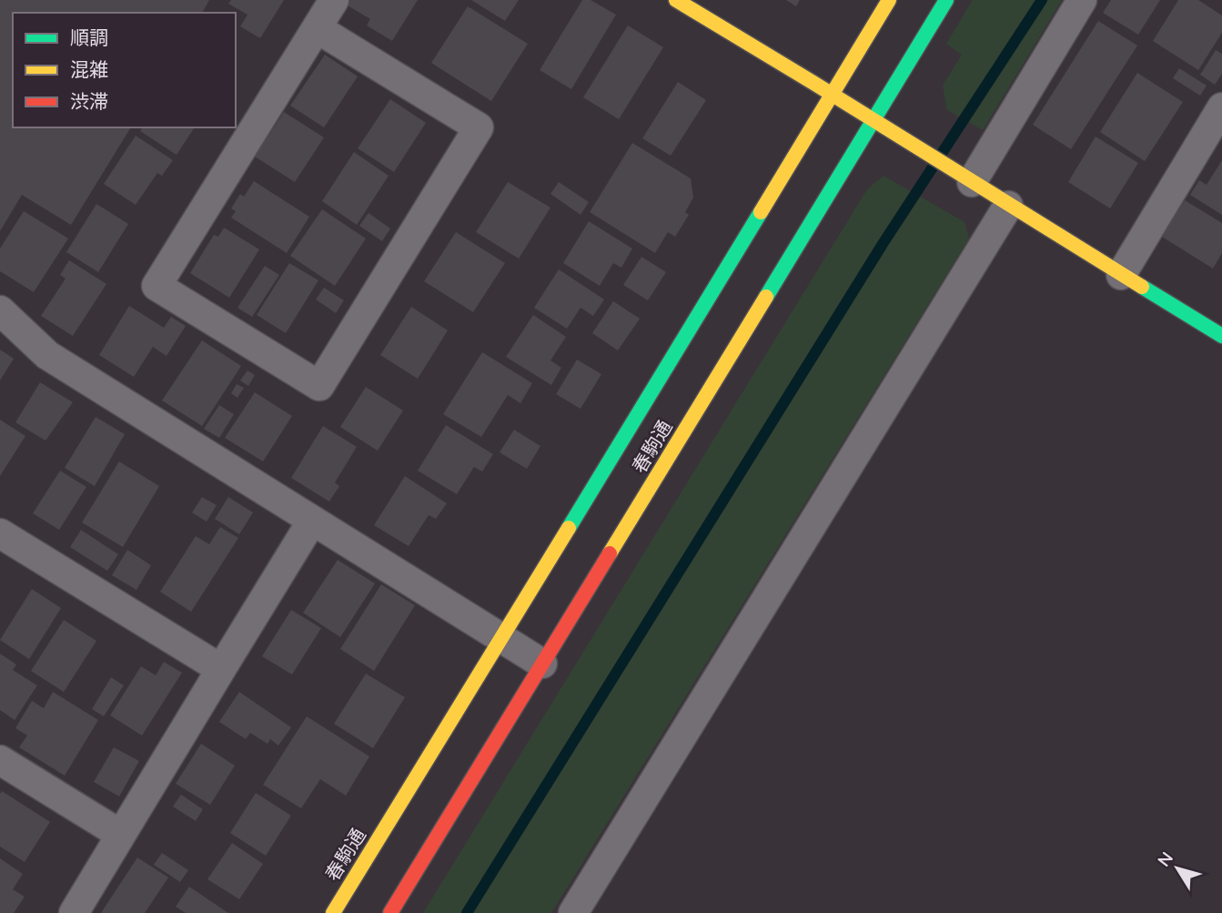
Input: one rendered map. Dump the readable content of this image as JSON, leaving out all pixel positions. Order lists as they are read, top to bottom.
{
  "streets": {
    "street": ["春駒通"]
  },
  "legend": ["順調", "混雑", "渋滞"],
  "north": "top left"
}
